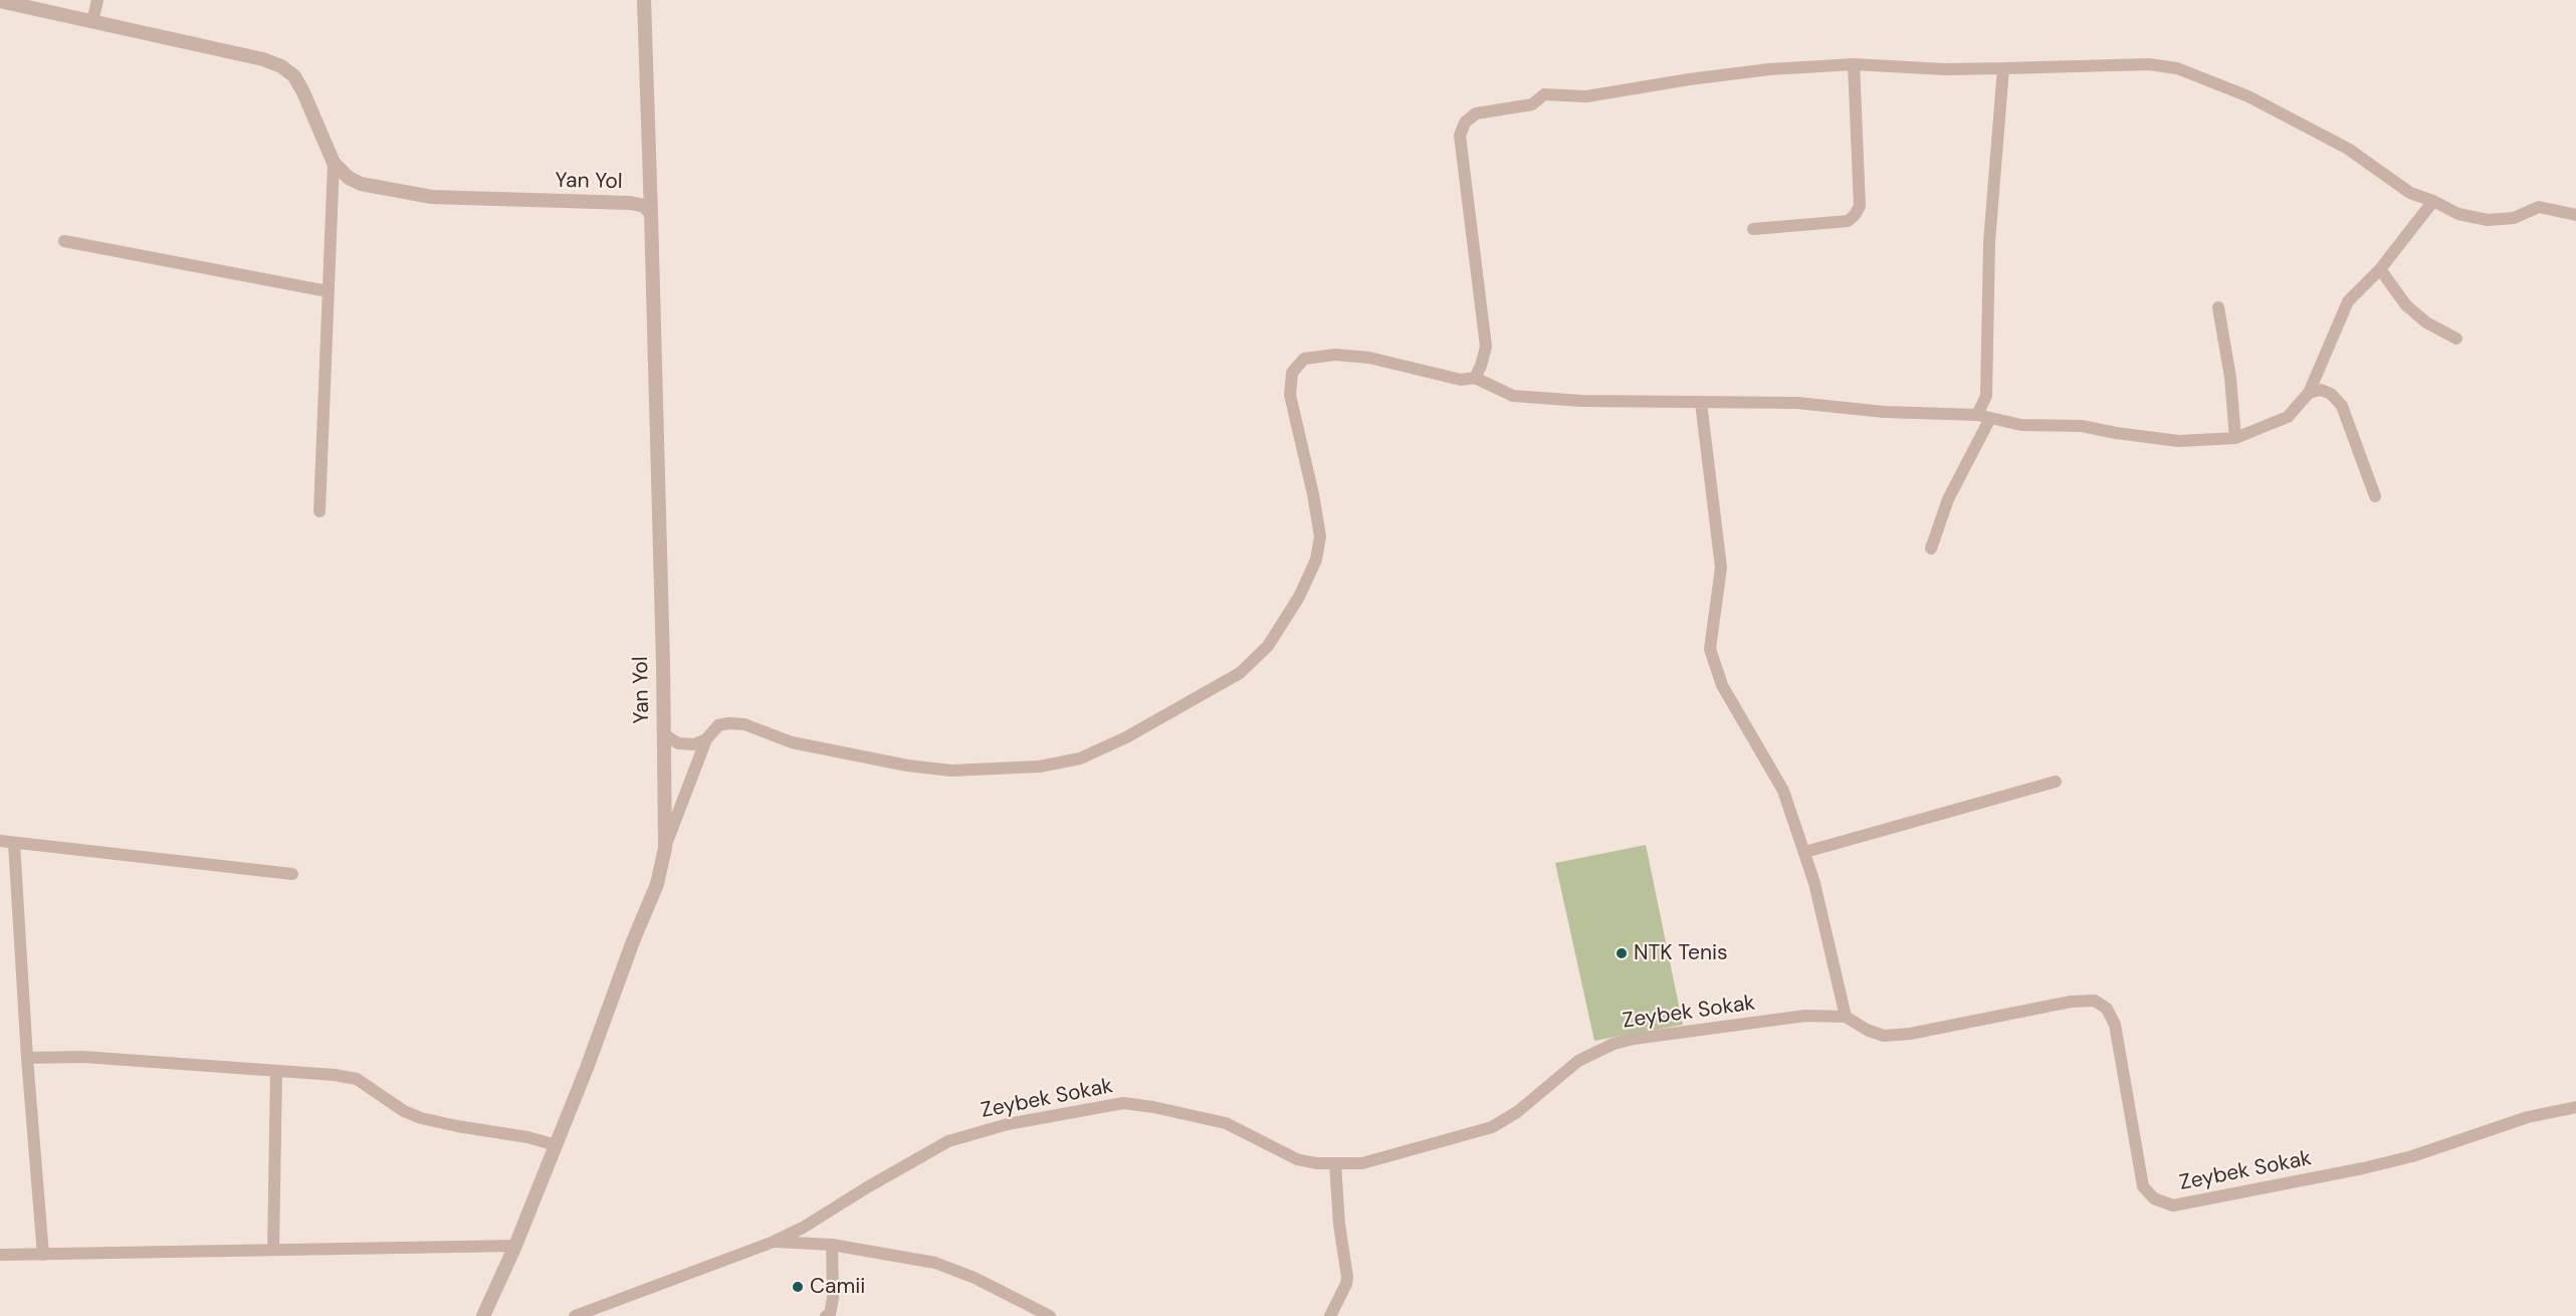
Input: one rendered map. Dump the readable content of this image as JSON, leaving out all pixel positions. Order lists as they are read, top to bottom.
{
  "streets": {
    "street": ["Yan Yol", "Zeybek Sokak"]
  },
  "places": ["NTK Tenis", "Camii"]
}
